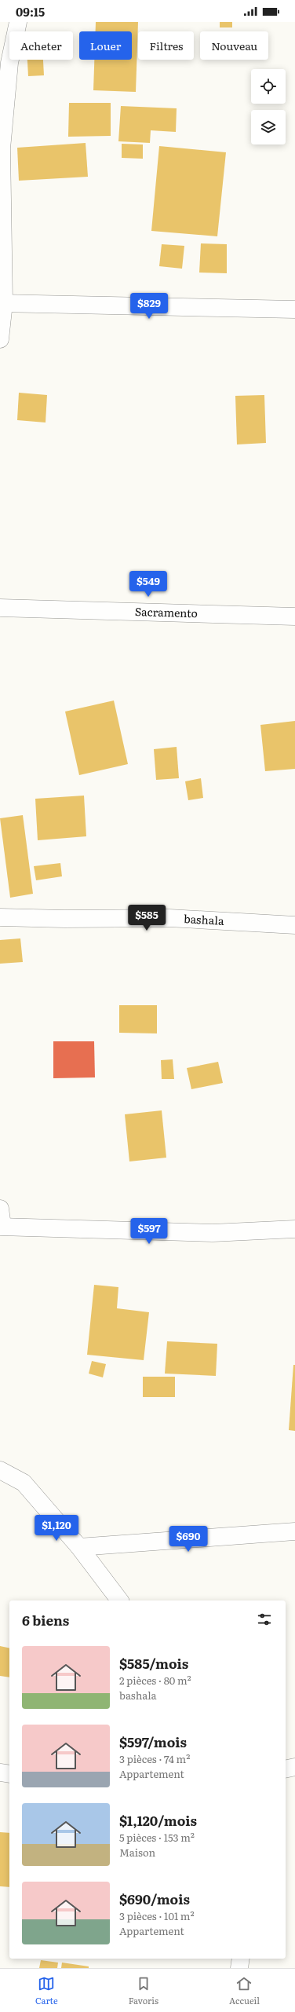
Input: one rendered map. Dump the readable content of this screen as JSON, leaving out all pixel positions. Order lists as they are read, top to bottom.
{
  "streets": {
    "street": ["Sacramento", "bashala"]
  },
  "page": {
    "status": "09:15",
    "chip": [
      "Acheter",
      "Louer",
      "Filtres",
      "Nouveau"
    ],
    "price": [
      "$829",
      "$549",
      "$585",
      "$597",
      "$1,120",
      "$690"
    ],
    "heading": "6 biens",
    "list": [
      {
        "name": "$585/mois",
        "note": "2 pièces · 80 m² · bashala"
      },
      {
        "name": "$597/mois",
        "note": "3 pièces · 74 m² · Appartement"
      },
      {
        "name": "$1,120/mois",
        "note": "5 pièces · 153 m² · Maison"
      },
      {
        "name": "$690/mois",
        "note": "3 pièces · 101 m² · Appartement"
      }
    ],
    "tabs": ["Carte", "Favoris", "Accueil"]
  }
}
